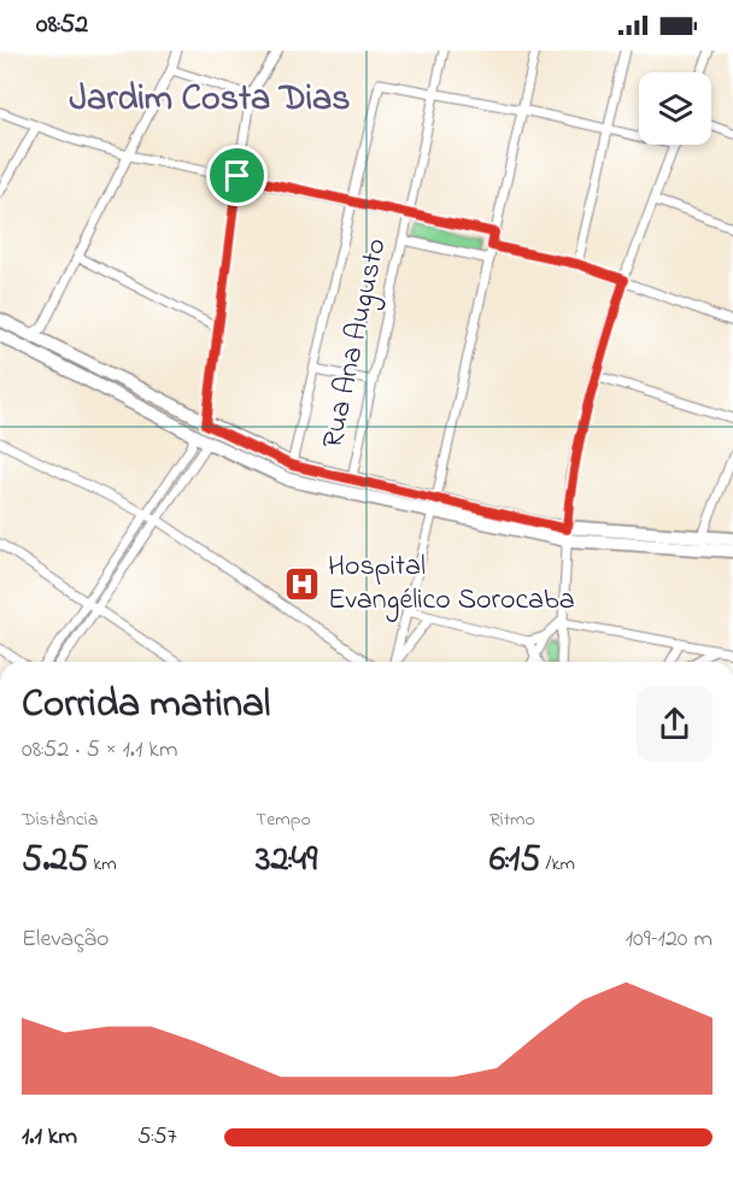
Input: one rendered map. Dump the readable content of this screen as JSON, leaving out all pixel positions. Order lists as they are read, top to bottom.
{
  "streets": {
    "street": ["Rua Ana Augusto"]
  },
  "districts": ["Jardim Costa Dias"],
  "places": {
    "hospital": ["Hospital Evangélico Sorocaba"]
  },
  "page": {
    "status": "08:52",
    "heading": ["Corrida matinal", "08:52 · 5 × 1.1 km"],
    "stats": [
      ["Distância", "5.25 km"],
      ["Tempo", "32:49"],
      ["Ritmo", "6:15 /km"]
    ],
    "chart": ["Elevação", "109–120 m"],
    "list": [
      {
        "name": "1.1 km",
        "note": "5:57"
      }
    ]
  }
}
